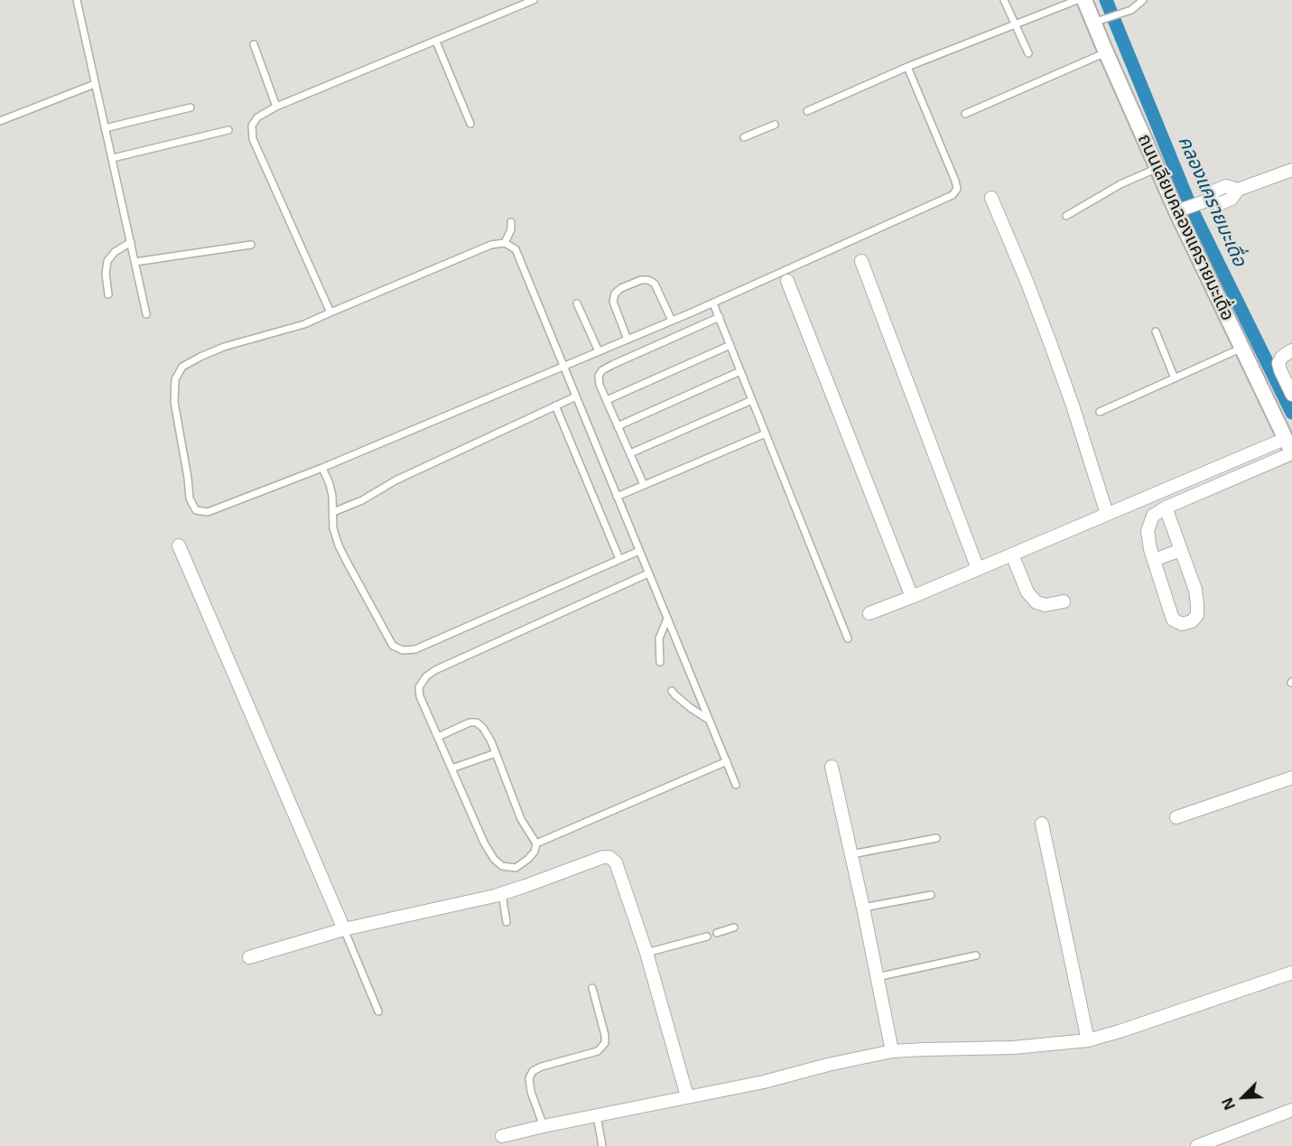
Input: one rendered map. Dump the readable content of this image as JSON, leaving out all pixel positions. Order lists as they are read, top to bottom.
{
  "streets": {
    "street": ["ถนนเลียบคลองแครายมะเดื่อ"]
  },
  "water": ["คลองแครายมะเดื่อ"],
  "north": "bottom left"
}
